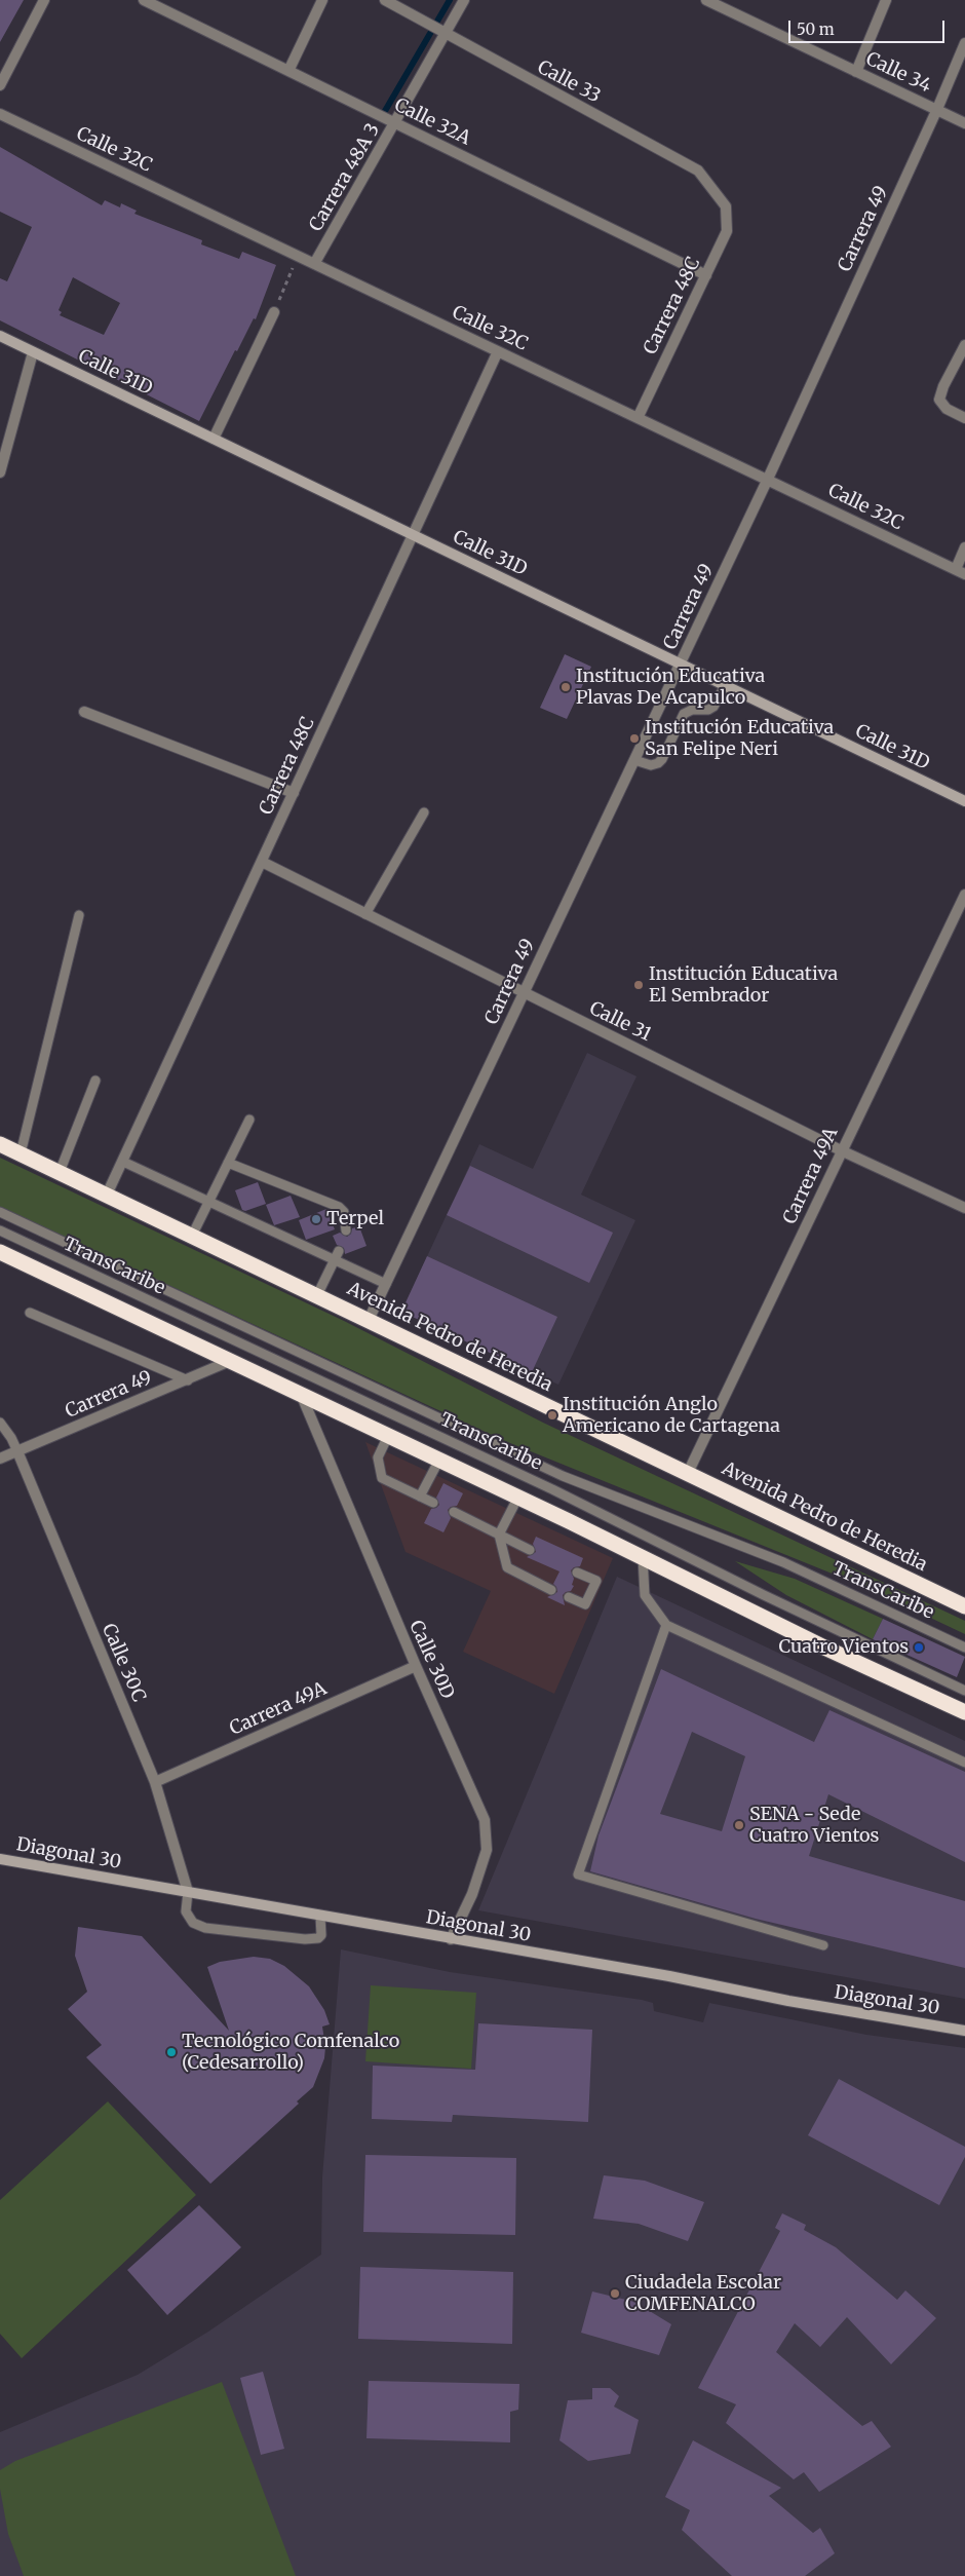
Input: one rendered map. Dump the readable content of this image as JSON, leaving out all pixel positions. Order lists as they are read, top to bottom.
{
  "streets": {
    "highway": ["Avenida Pedro de Heredia"],
    "street": [
      "Calle 34",
      "Calle 33",
      "Calle 32A",
      "Calle 32C",
      "Carrera 48A 3",
      "Carrera 49",
      "Carrera 48C",
      "Calle 31D",
      "Calle 31",
      "Carrera 49A",
      "Calle 30D",
      "Calle 30C",
      "Diagonal 30"
    ],
    "lane": ["TransCaribe"]
  },
  "crossings": [
    ["Calle 34", "Carrera 49"],
    ["Calle 33", "Carrera 48A 3"],
    ["Calle 33", "Carrera 48C"],
    ["Calle 32A", "Carrera 48A 3"],
    ["Calle 32A", "Carrera 48C"],
    ["Calle 32C", "Carrera 48A 3"],
    ["Calle 32C", "Carrera 49"],
    ["Calle 32C", "Carrera 48C"],
    ["Carrera 49", "Calle 31D"],
    ["Carrera 49", "Calle 31"],
    ["Carrera 49", "Avenida Pedro de Heredia"],
    ["Carrera 49", "Calle 30C"],
    ["Carrera 48C", "Calle 31D"],
    ["Carrera 48C", "Calle 31"],
    ["Carrera 48C", "Avenida Pedro de Heredia"],
    ["Calle 31", "Carrera 49A"],
    ["Carrera 49A", "Avenida Pedro de Heredia"],
    ["Carrera 49A", "Calle 30D"],
    ["Carrera 49A", "Calle 30C"],
    ["Calle 30D", "Diagonal 30"],
    ["Calle 30C", "Diagonal 30"]
  ],
  "places": [
    "Institución Educativa Plavas De Acapulco",
    "Institución Educativa San Felipe Neri",
    "Institución Educativa El Sembrador",
    "Terpel",
    "Institución Anglo Americano de Cartagena",
    "Cuatro Vientos",
    "SENA - Sede Cuatro Vientos",
    "Tecnológico Comfenalco (Cedesarrollo)",
    "Ciudadela Escolar COMFENALCO"
  ],
  "scale_bar": "50 m"
}
